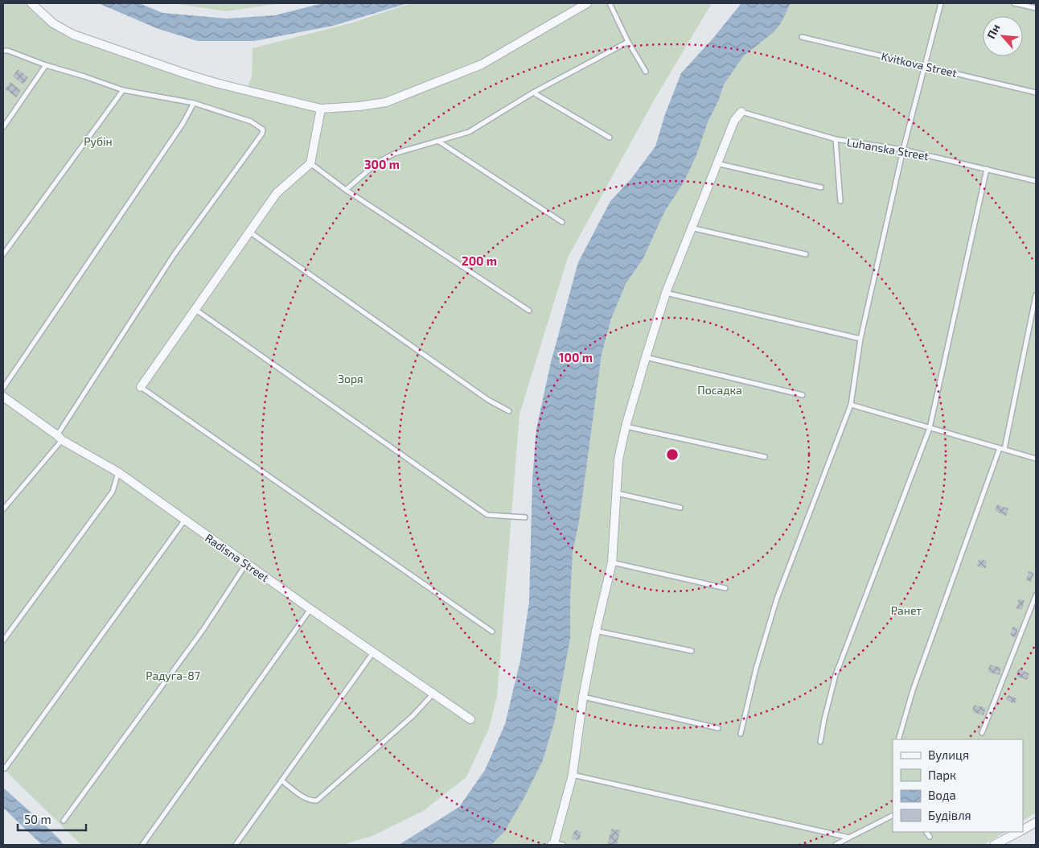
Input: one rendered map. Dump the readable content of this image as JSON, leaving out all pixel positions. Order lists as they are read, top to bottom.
{
  "streets": {
    "street": ["Radisna Street"],
    "lane": ["Kvitkova Street", "Luhanska Street"]
  },
  "parks": [
    "Рубін",
    "Зоря",
    "Посадка",
    "Ранет",
    "Радуга-87"
  ],
  "legend": [
    "Вулиця",
    "Парк",
    "Вода",
    "Будівля"
  ],
  "scale_bar": "50 m",
  "north": "top left",
  "rings": ["300 m", "200 m", "100 m"]
}
